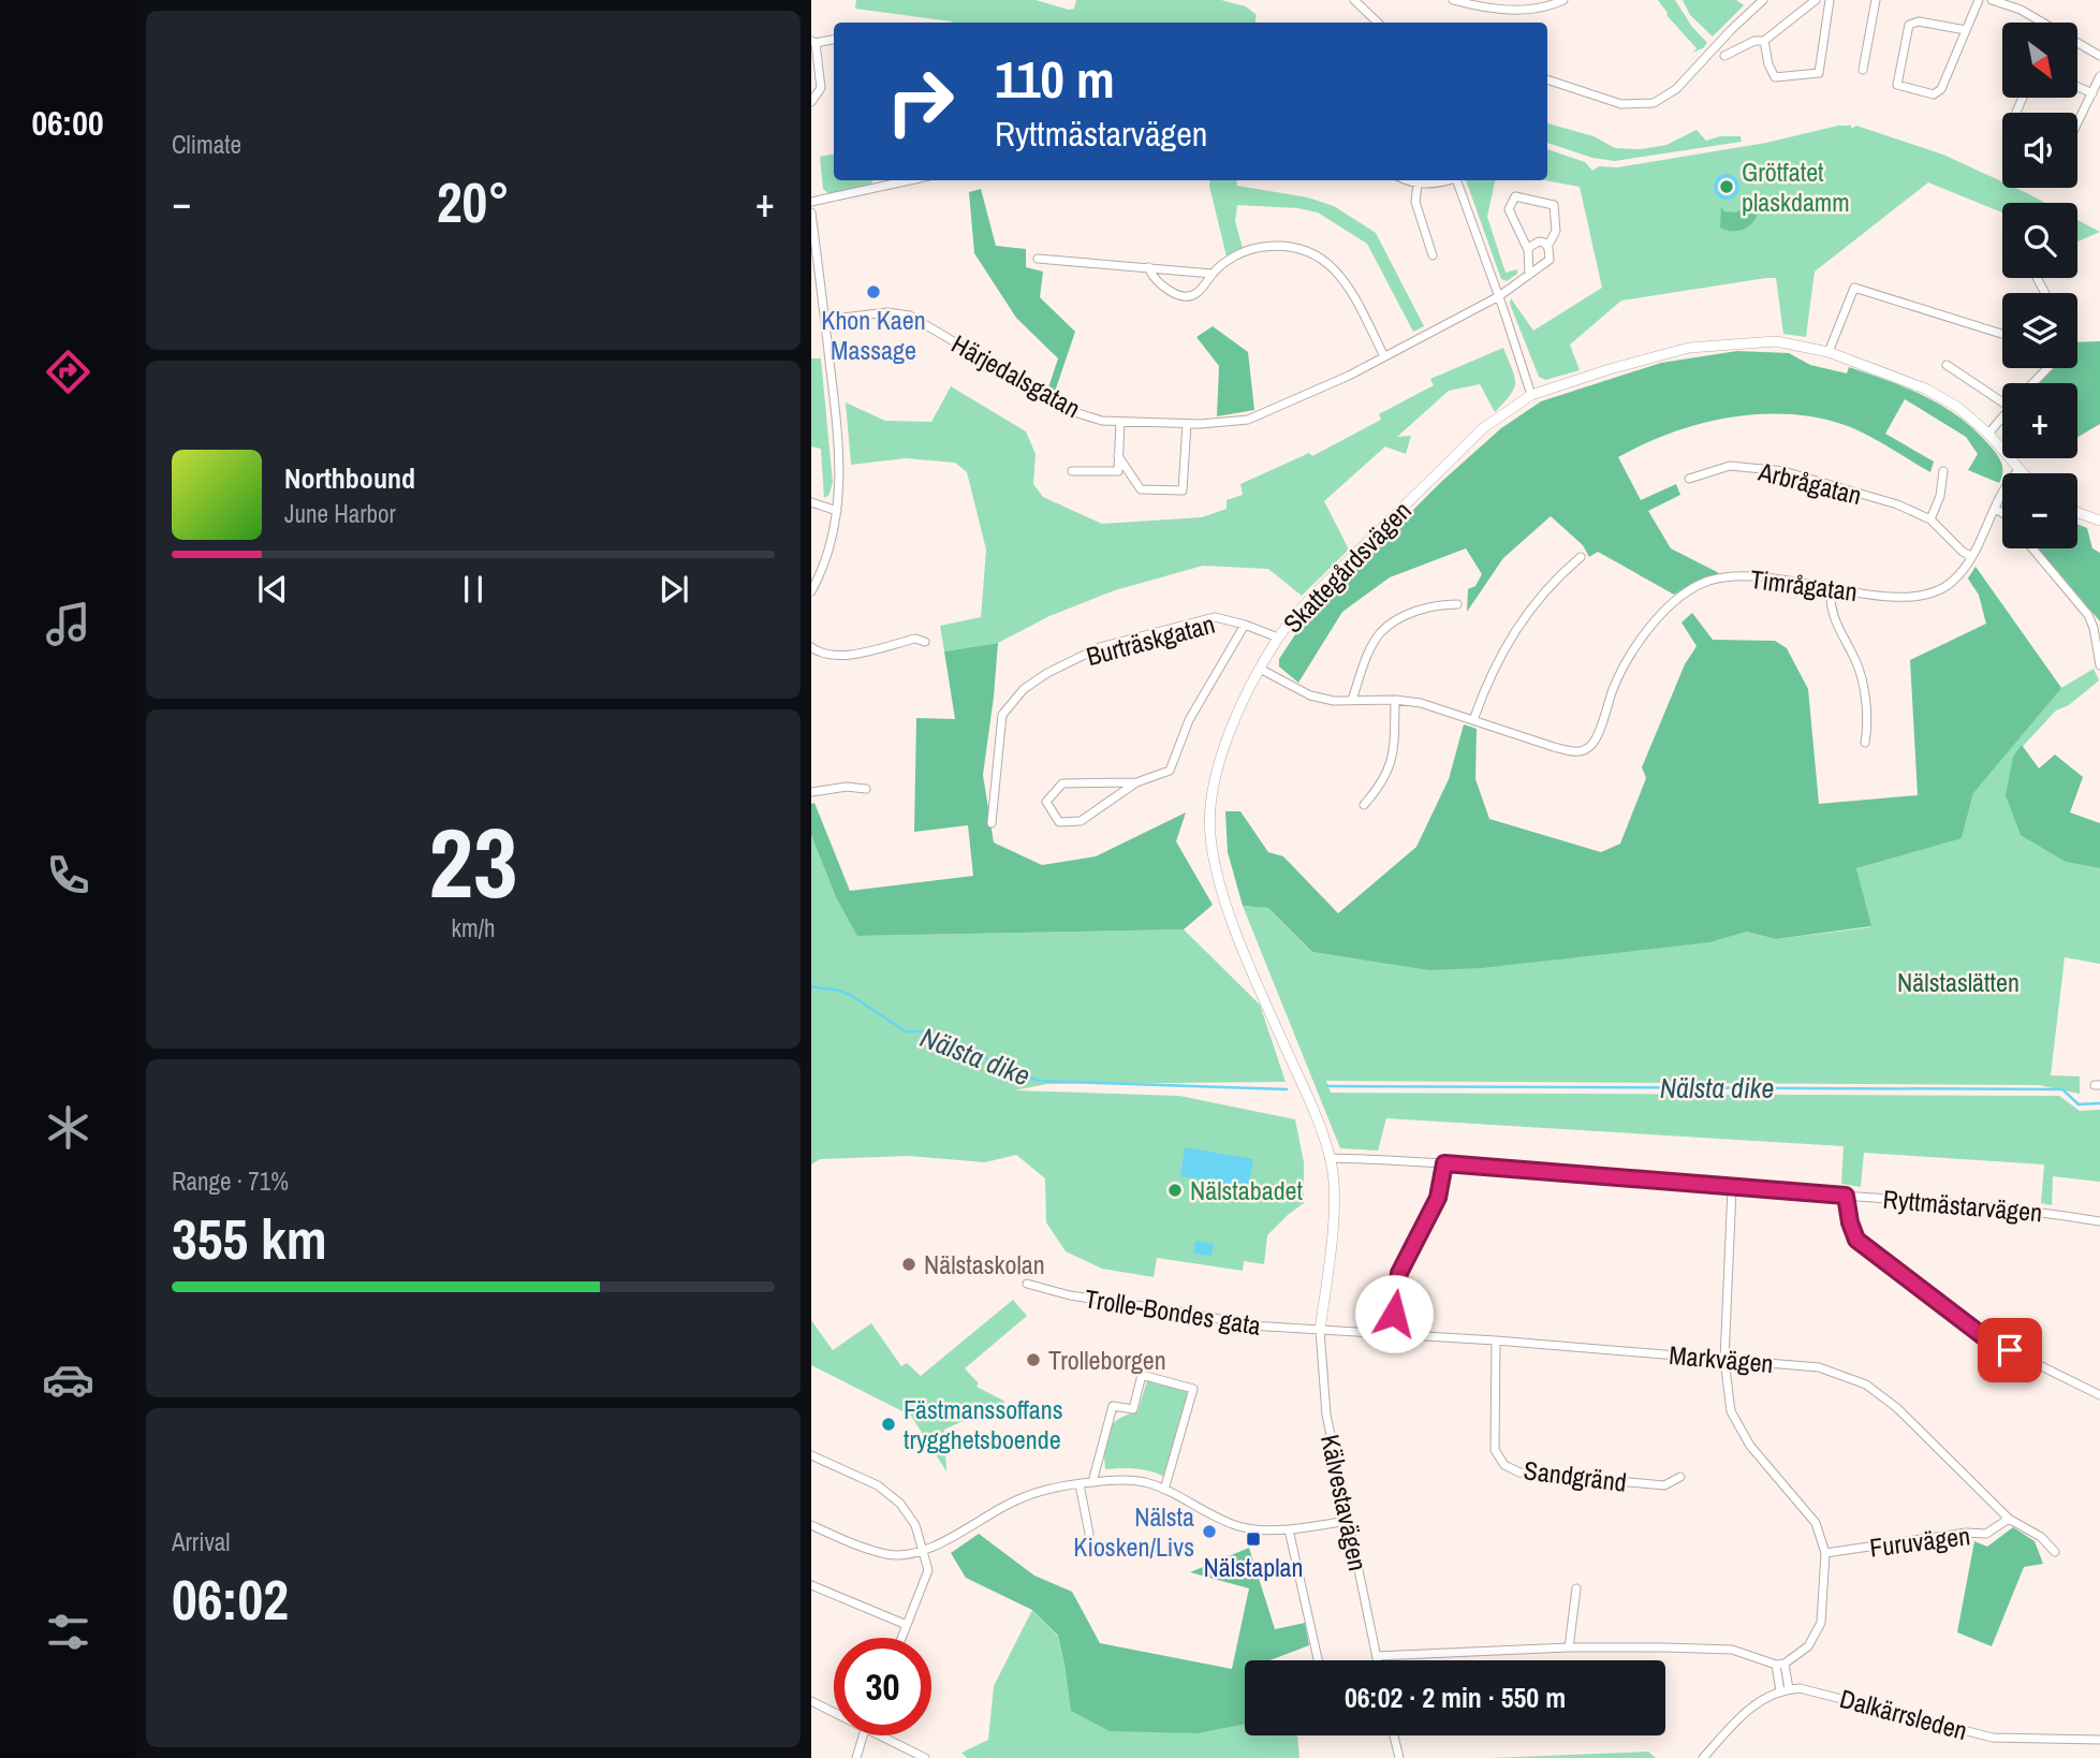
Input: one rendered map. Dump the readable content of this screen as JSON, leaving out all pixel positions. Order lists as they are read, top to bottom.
{
  "streets": {
    "street": [
      "Härjedalsgatan",
      "Arbrågatan",
      "Skattegårdsvägen",
      "Timrågatan",
      "Burträskgatan",
      "Ryttmästarvägen",
      "Trolle-Bondes gata",
      "Markvägen",
      "Sandgränd",
      "Kälvestavägen",
      "Furuvägen",
      "Dalkärrsleden"
    ]
  },
  "crossings": [
    ["Arbrågatan", "Timrågatan"],
    ["Skattegårdsvägen", "Timrågatan"],
    ["Skattegårdsvägen", "Burträskgatan"],
    ["Skattegårdsvägen", "Ryttmästarvägen"],
    ["Skattegårdsvägen", "Trolle-Bondes gata"],
    ["Skattegårdsvägen", "Markvägen"],
    ["Skattegårdsvägen", "Kälvestavägen"],
    ["Trolle-Bondes gata", "Markvägen"],
    ["Trolle-Bondes gata", "Kälvestavägen"],
    ["Markvägen", "Sandgränd"],
    ["Markvägen", "Kälvestavägen"],
    ["Markvägen", "Furuvägen"]
  ],
  "water": ["Nälsta dike"],
  "parks": ["Nälstaslätten"],
  "places": {
    "other": [
      "Grötfatet plaskdamm",
      "Khon Kaen Massage",
      "Nälstabadet",
      "Nälstaskolan",
      "Trolleborgen",
      "Fästmanssoffans trygghetsboende",
      "Nälsta Kiosken/Livs"
    ],
    "transit": ["Nälstaplan"]
  },
  "north": "bottom right",
  "page": {
    "tabs": "06:00",
    "tile": [
      "Climate",
      ["23", "km/h"],
      ["Range · 71%", "355 km"],
      ["Arrival", "06:02"]
    ],
    "map_buttons": ["+", "−"],
    "turn": ["110 m", "Ryttmästarvägen"],
    "heat": ["−", "20°", "+"],
    "song": ["Northbound", "June Harbor"],
    "limit": "30",
    "trip": "06:02 · 2 min · 550 m"
  }
}
